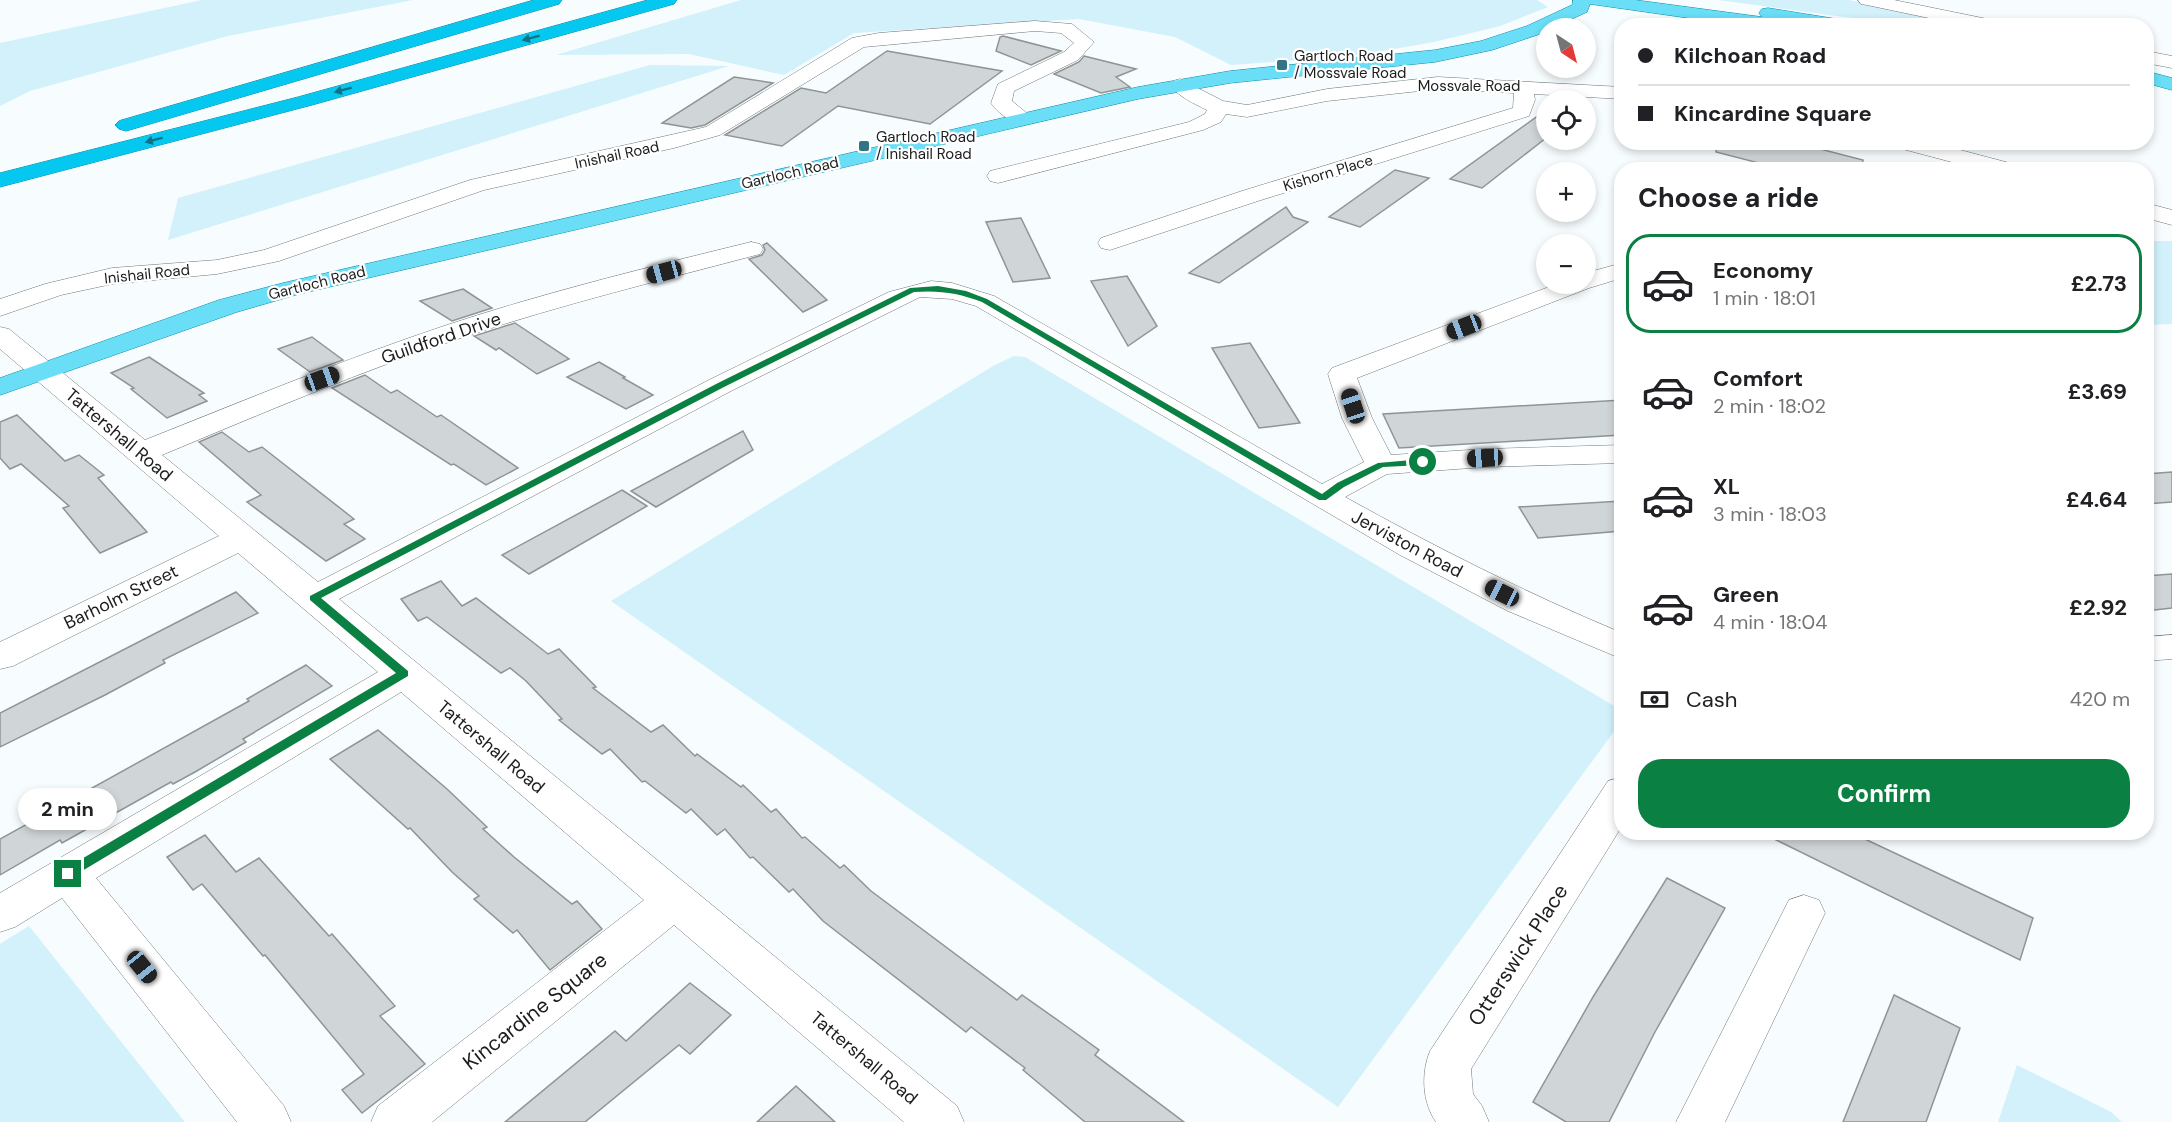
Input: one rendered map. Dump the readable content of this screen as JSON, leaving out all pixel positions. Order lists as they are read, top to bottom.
{
  "streets": {
    "main road": ["Gartloch Road"],
    "street": [
      "Mossvale Road",
      "Inishail Road",
      "Kishorn Place",
      "Guildford Drive",
      "Tattershall Road",
      "Jerviston Road",
      "Barholm Street",
      "Otterswick Place",
      "Kincardine Square"
    ]
  },
  "crossings": [
    ["Mossvale Road", "Gartloch Road"],
    ["Mossvale Road", "Kishorn Place"],
    ["Inishail Road", "Gartloch Road"],
    ["Gartloch Road", "Tattershall Road"],
    ["Guildford Drive", "Tattershall Road"],
    ["Tattershall Road", "Jerviston Road"],
    ["Tattershall Road", "Barholm Street"],
    ["Tattershall Road", "Kincardine Square"]
  ],
  "places": {
    "transit": ["Gartloch Road / Mossvale Road", "Gartloch Road / Inishail Road"]
  },
  "north": "bottom right",
  "page": {
    "map_buttons": ["+", "−"],
    "banner": ["Kilchoan Road", "Kincardine Square"],
    "heading": "Choose a ride",
    "list": [
      {
        "name": "Economy",
        "note": "1 min · 18:01",
        "value": "£2.73"
      },
      {
        "name": "Comfort",
        "note": "2 min · 18:02",
        "value": "£3.69"
      },
      {
        "name": "XL",
        "note": "3 min · 18:03",
        "value": "£4.64"
      },
      {
        "name": "Green",
        "note": "4 min · 18:04",
        "value": "£2.92"
      }
    ],
    "pay": ["Cash", "420 m"],
    "buttons": "Confirm",
    "bubble": "2 min"
  }
}
